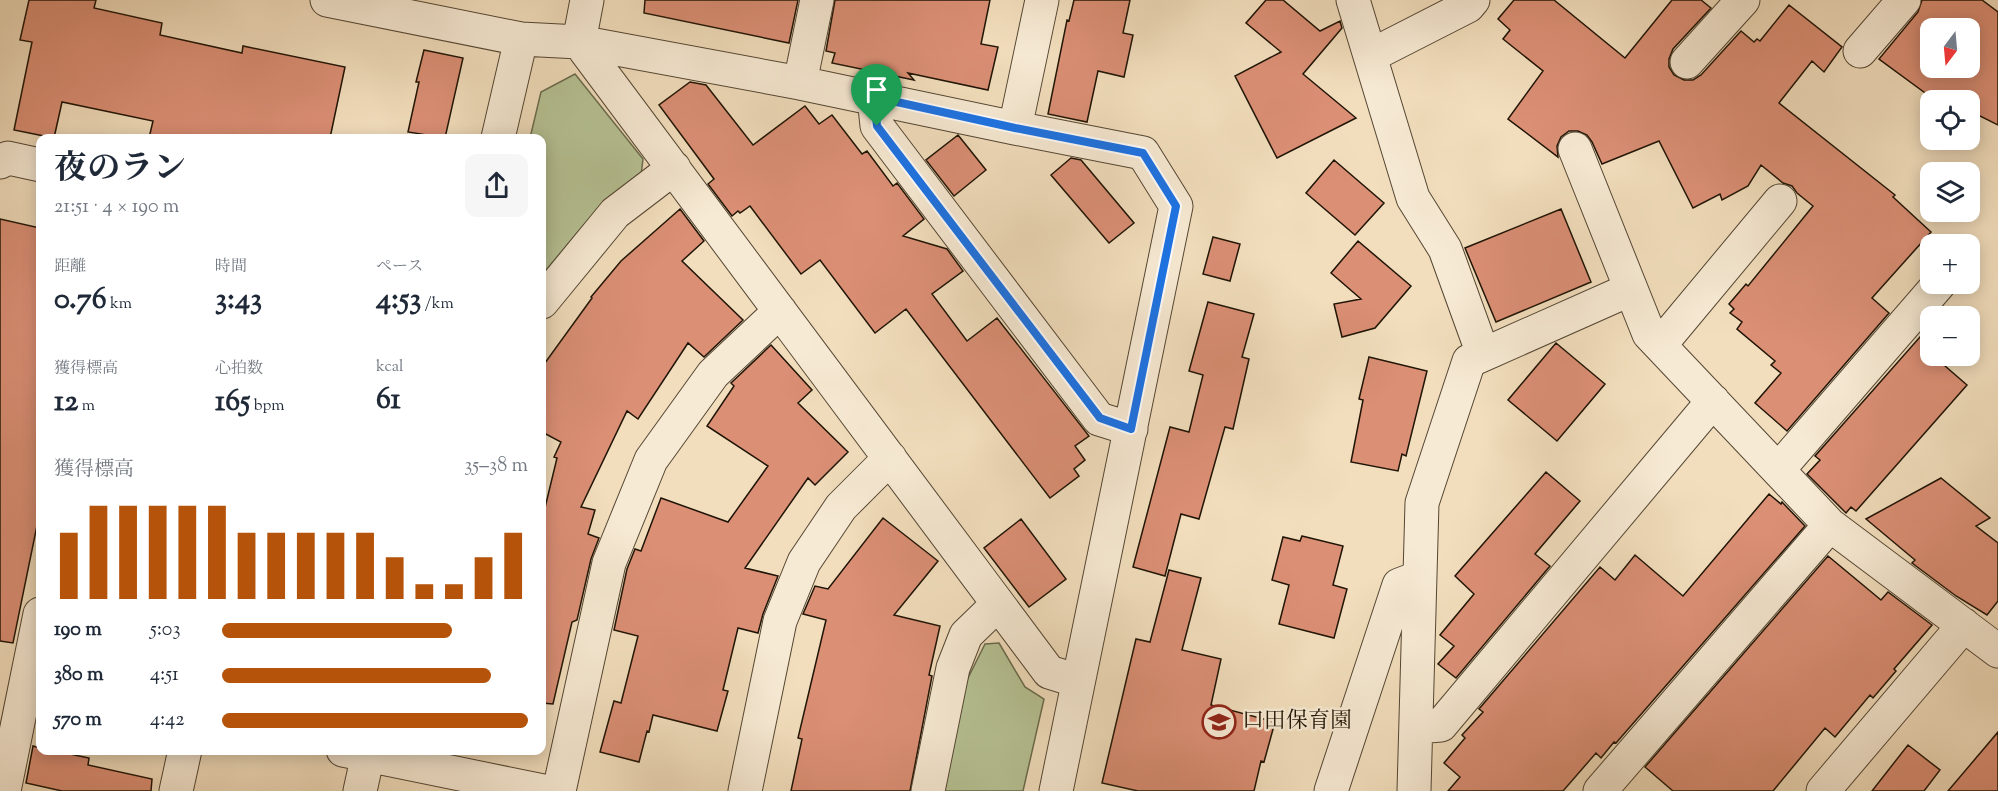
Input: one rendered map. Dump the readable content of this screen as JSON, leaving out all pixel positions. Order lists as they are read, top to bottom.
{
  "places": {
    "school or university": ["口田保育園"]
  },
  "north": "bottom",
  "page": {
    "map_buttons": ["+", "−"],
    "heading": ["夜のラン", "21:51 · 4 × 190 m"],
    "stats": [
      ["距離", "0.76 km"],
      ["時間", "3:43"],
      ["ペース", "4:53 /km"],
      ["獲得標高", "12 m"],
      ["心拍数", "165 bpm"],
      ["kcal", "61"]
    ],
    "chart": ["獲得標高", "35–38 m"],
    "list": [
      {
        "name": "190 m",
        "note": "5:03"
      },
      {
        "name": "380 m",
        "note": "4:51"
      },
      {
        "name": "570 m",
        "note": "4:42"
      }
    ]
  }
}
